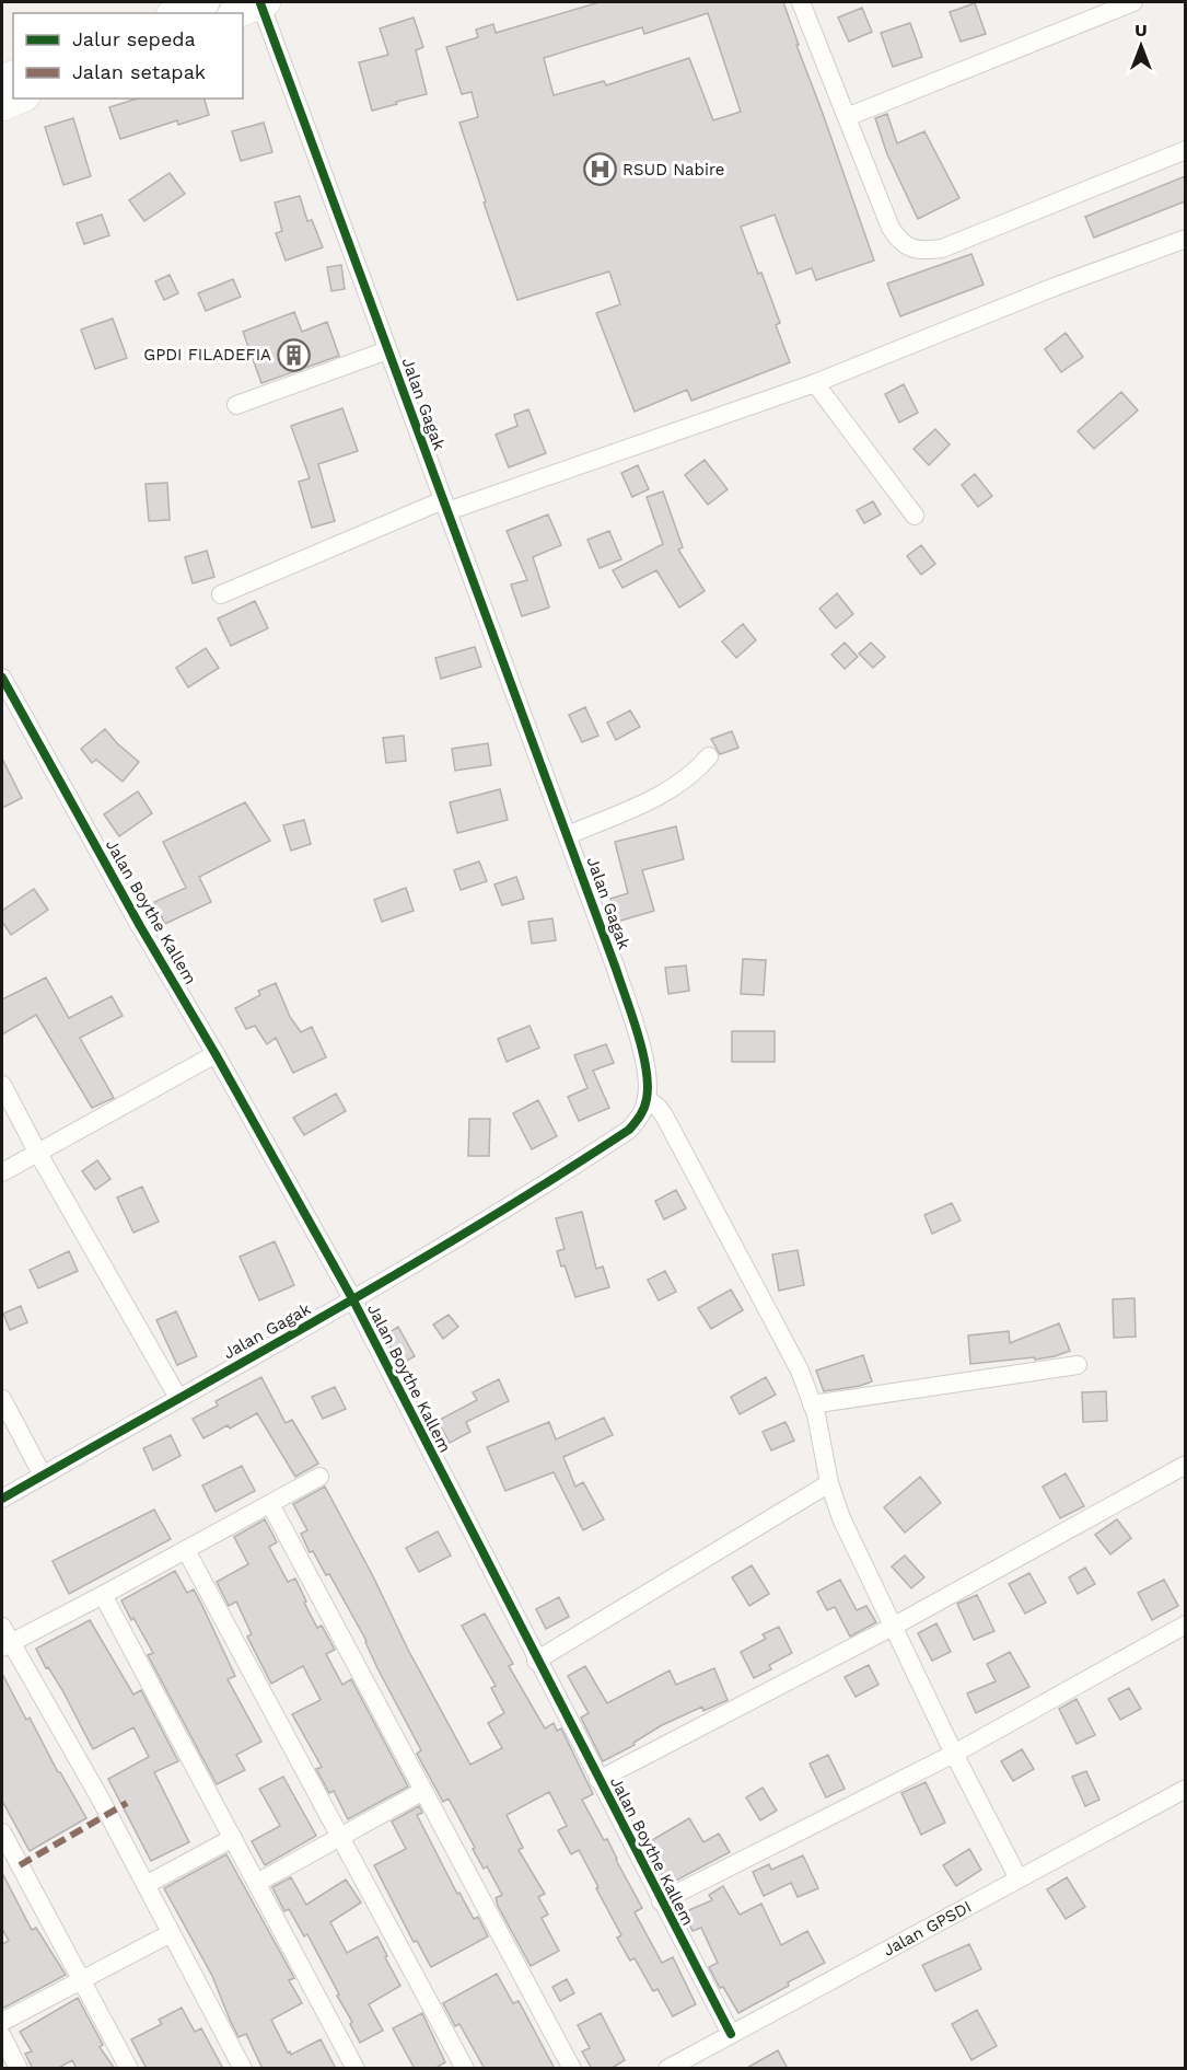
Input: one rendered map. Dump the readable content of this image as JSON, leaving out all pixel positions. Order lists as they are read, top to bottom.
{
  "streets": {
    "street": ["Jalan Gagak", "Jalan Boythe Kallem", "Jalan GPSDI"]
  },
  "crossings": [
    ["Jalan Gagak", "Jalan Boythe Kallem"],
    ["Jalan Boythe Kallem", "Jalan GPSDI"]
  ],
  "places": {
    "hospital": ["RSUD Nabire"],
    "building": ["GPDI FILADEFIA"]
  },
  "legend": ["Jalur sepeda", "Jalan setapak"],
  "north": "top"
}
